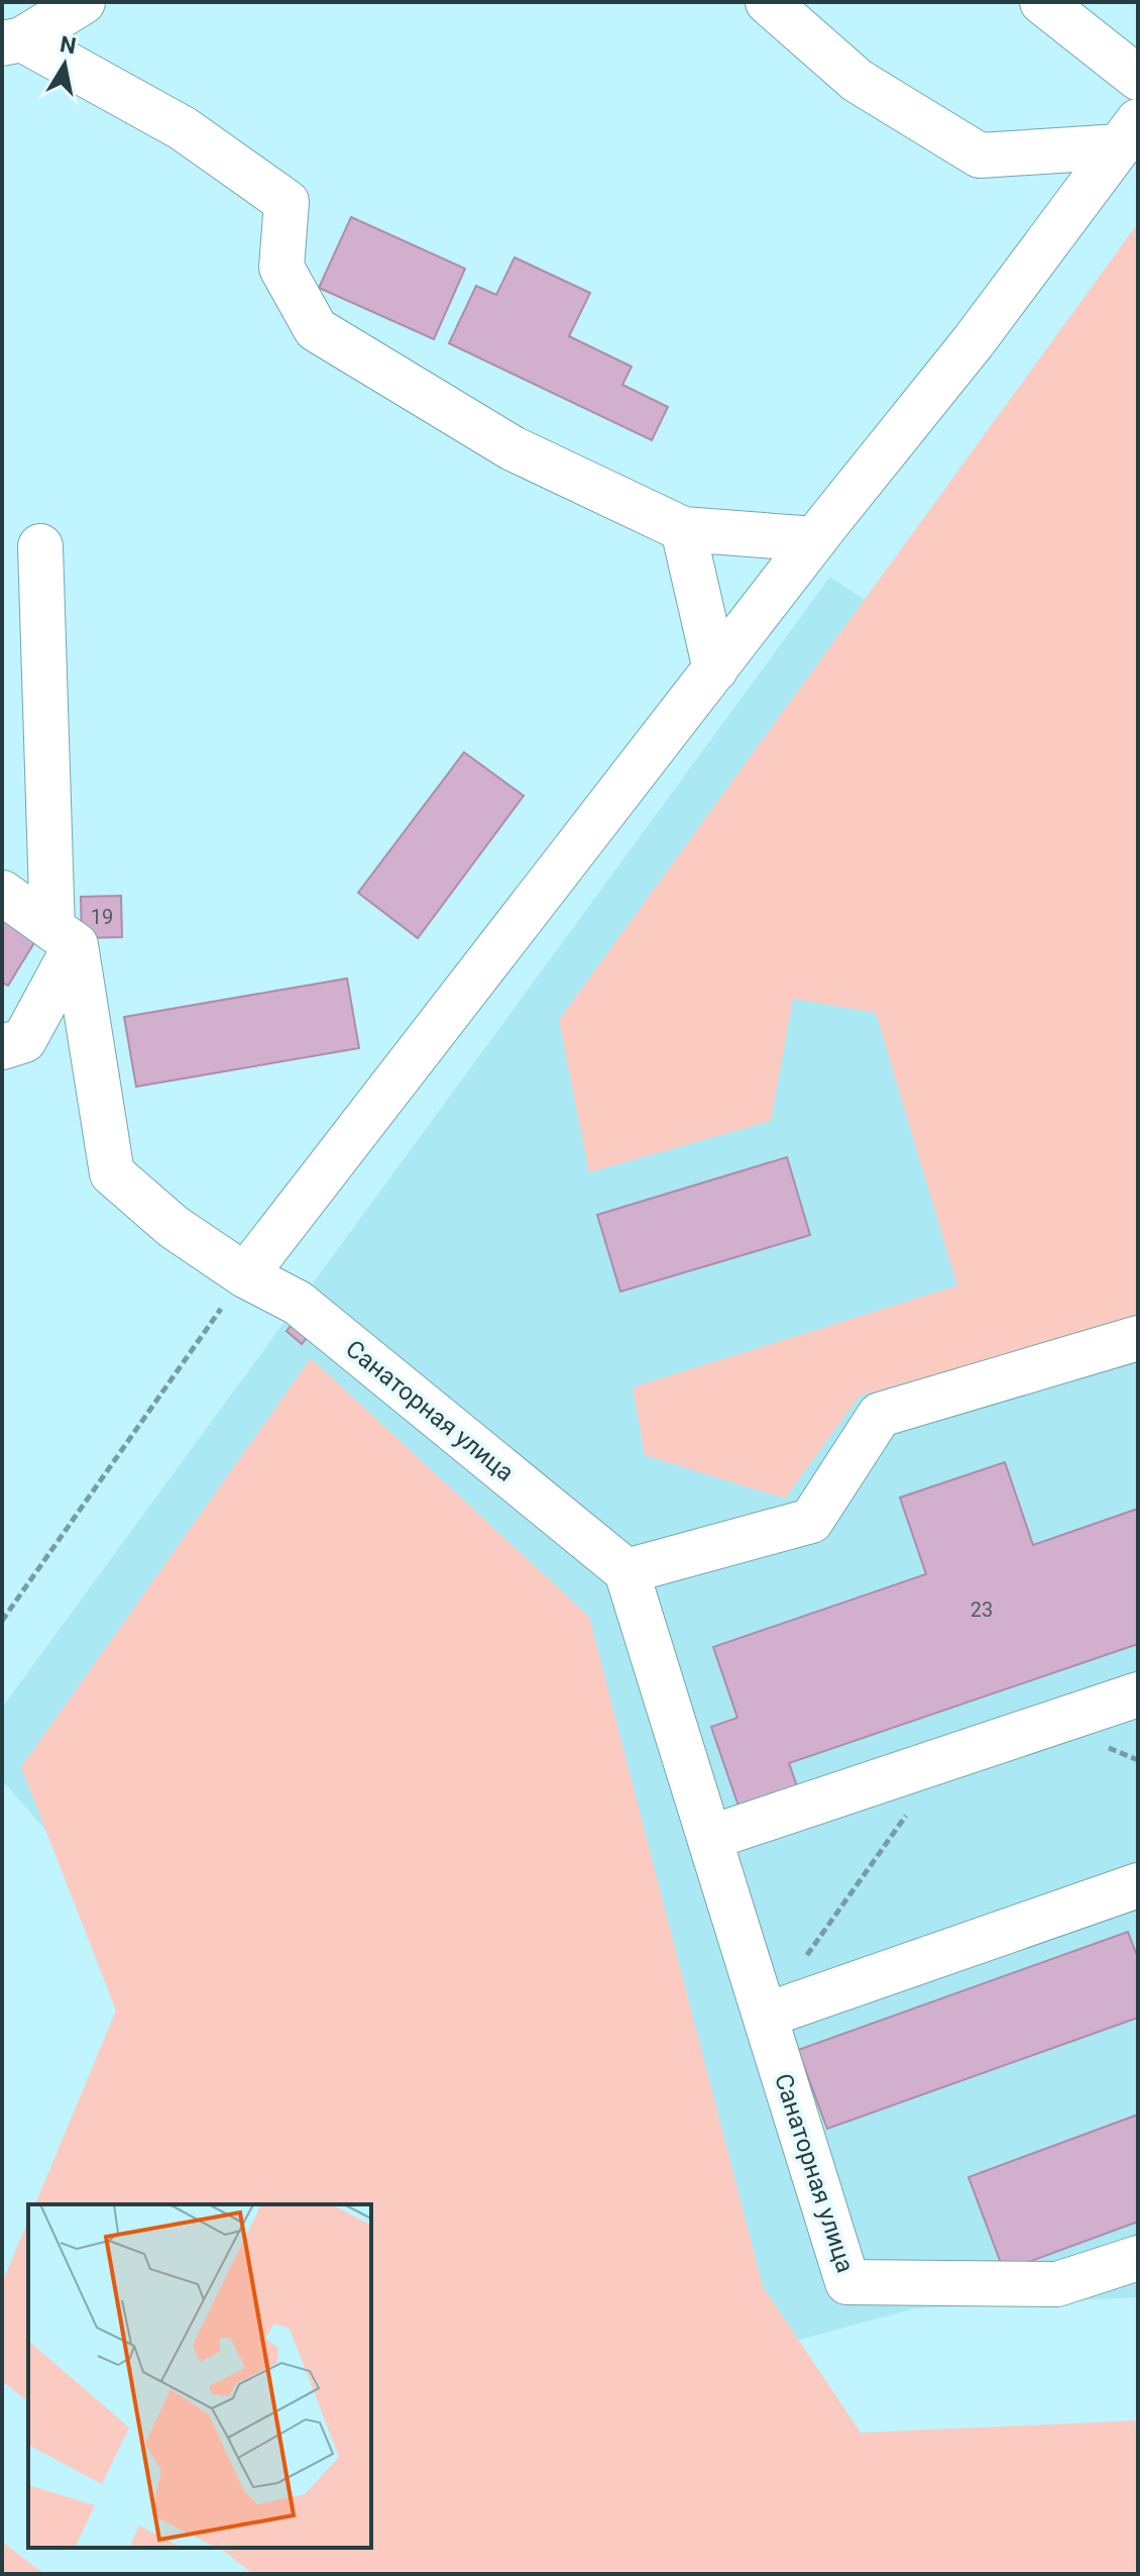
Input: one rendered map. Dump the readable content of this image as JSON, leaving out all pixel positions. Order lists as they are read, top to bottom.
{
  "streets": {
    "street": ["Санаторная улица"]
  },
  "house_numbers": ["19", "23"],
  "north": "top"
}
